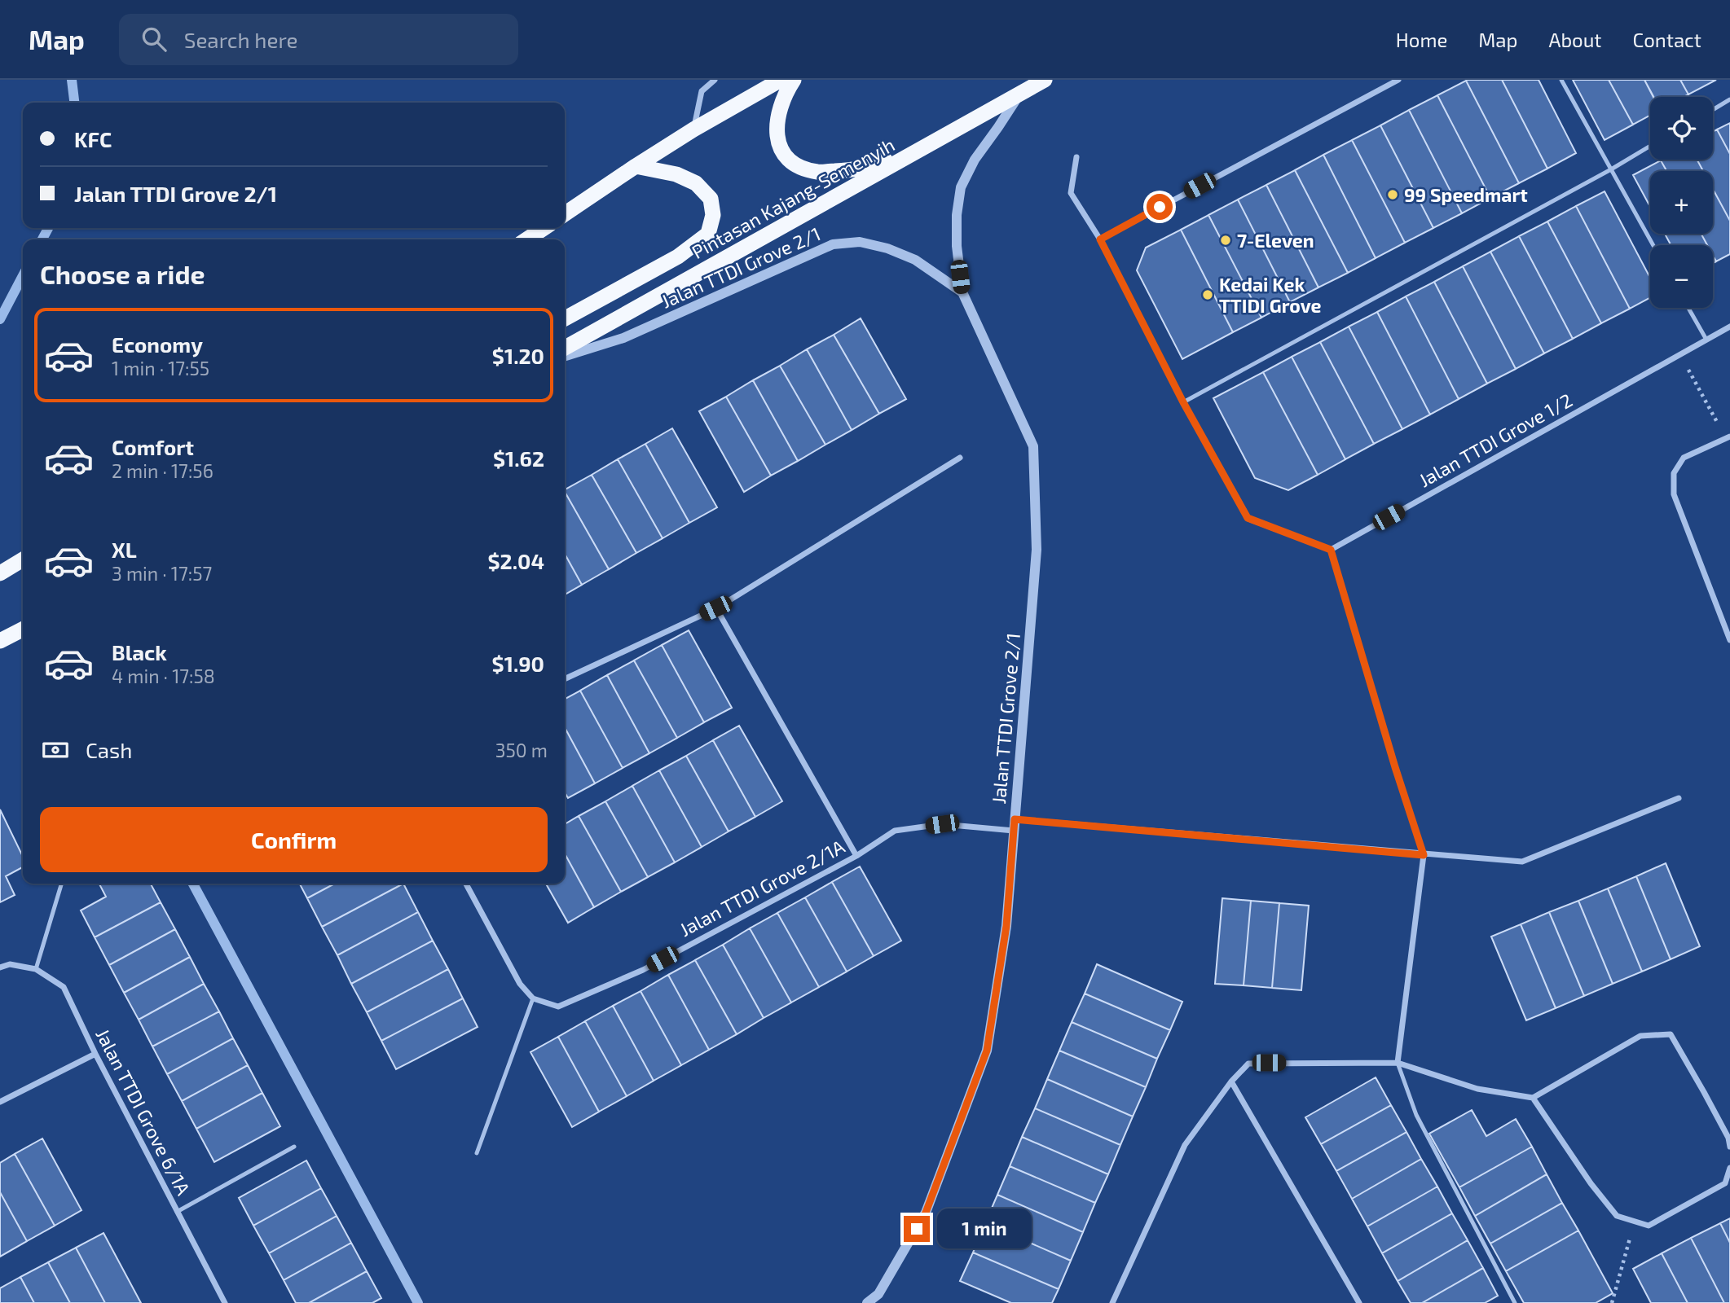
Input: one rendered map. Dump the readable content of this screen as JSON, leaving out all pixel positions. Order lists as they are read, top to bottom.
{
  "streets": {
    "highway": ["Pintasan Kajang-Semenyih"],
    "street": [
      "Jalan TTDI Grove 2/1",
      "Jalan TTDI Grove 1/2",
      "Jalan TTDI Grove 2/1A",
      "Jalan TTDI Grove 6/1A"
    ]
  },
  "crossings": [
    ["Pintasan Kajang-Semenyih", "Jalan TTDI Grove 2/1"],
    ["Jalan TTDI Grove 2/1", "Jalan TTDI Grove 2/1A"]
  ],
  "places": ["99 Speedmart", "7-Eleven", "Kedai Kek TTIDI Grove"],
  "page": {
    "header": "Map",
    "search": "Search here",
    "nav": [
      "Home",
      "Map",
      "About",
      "Contact"
    ],
    "map_buttons": ["+", "−"],
    "banner": ["KFC", "Jalan TTDI Grove 2/1"],
    "heading": "Choose a ride",
    "list": [
      {
        "name": "Economy",
        "note": "1 min · 17:55",
        "value": "$1.20"
      },
      {
        "name": "Comfort",
        "note": "2 min · 17:56",
        "value": "$1.62"
      },
      {
        "name": "XL",
        "note": "3 min · 17:57",
        "value": "$2.04"
      },
      {
        "name": "Black",
        "note": "4 min · 17:58",
        "value": "$1.90"
      }
    ],
    "pay": ["Cash", "350 m"],
    "buttons": "Confirm",
    "bubble": "1 min"
  }
}
